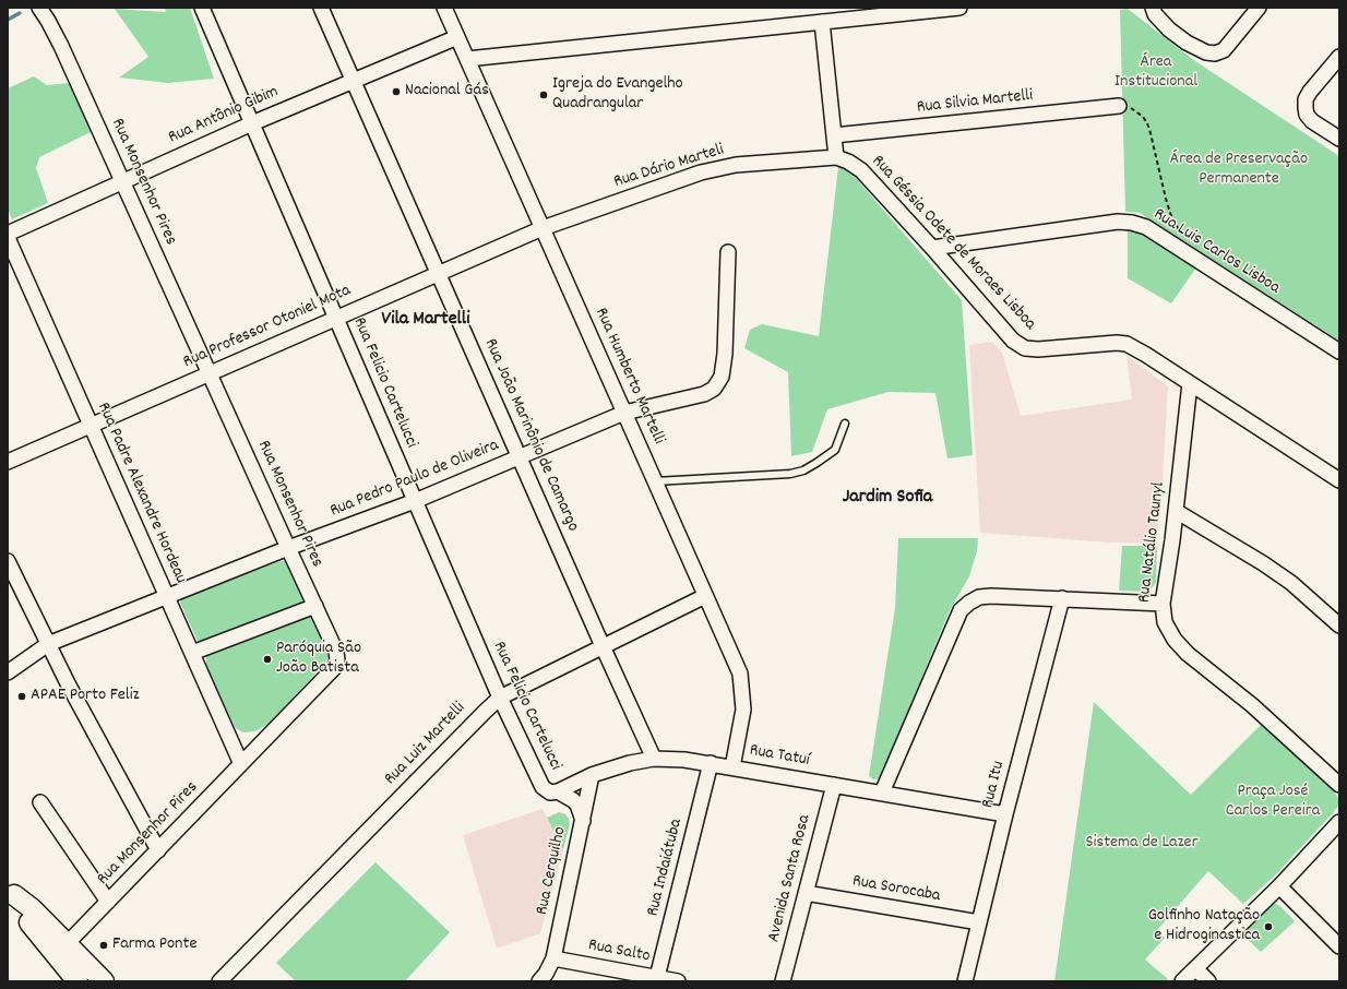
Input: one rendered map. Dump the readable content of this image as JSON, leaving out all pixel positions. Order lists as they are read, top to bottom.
{
  "streets": {
    "street": [
      "Rua Silvia Martelli",
      "Rua Antônio Gibim",
      "Rua Dário Marteli",
      "Rua Monsenhor Pires",
      "Rua Géssia Odete de Moraes Lisboa",
      "Rua Luis Carlos Lisboa",
      "Rua Professor Otoniel Mota",
      "Rua Humberto Martelli",
      "Rua Felicio Cartelucci",
      "Rua João Marinônio de Camargo",
      "Rua Pedro Paulo de Oliveira",
      "Rua Padre Alexandre Hordeau",
      "Rua Natálio Taunyl",
      "Rua Luiz Martelli",
      "Rua Tatuí",
      "Rua Itu",
      "Rua Indaiátuba",
      "Rua Cerquilho",
      "Avenida Santa Rosa",
      "Rua Sorocaba",
      "Rua Salto"
    ]
  },
  "crossings": [
    ["Rua Antônio Gibim", "Rua Monsenhor Pires"],
    ["Rua Antônio Gibim", "Rua Humberto Martelli"],
    ["Rua Antônio Gibim", "Rua Felicio Cartelucci"],
    ["Rua Antônio Gibim", "Rua João Marinônio de Camargo"],
    ["Rua Dário Marteli", "Rua Géssia Odete de Moraes Lisboa"],
    ["Rua Dário Marteli", "Rua Professor Otoniel Mota"],
    ["Rua Dário Marteli", "Rua Humberto Martelli"],
    ["Rua Monsenhor Pires", "Rua Professor Otoniel Mota"],
    ["Rua Monsenhor Pires", "Rua Pedro Paulo de Oliveira"],
    ["Rua Monsenhor Pires", "Rua Padre Alexandre Hordeau"],
    ["Rua Géssia Odete de Moraes Lisboa", "Rua Luis Carlos Lisboa"],
    ["Rua Géssia Odete de Moraes Lisboa", "Rua Natálio Taunyl"],
    ["Rua Professor Otoniel Mota", "Rua Humberto Martelli"],
    ["Rua Professor Otoniel Mota", "Rua Felicio Cartelucci"],
    ["Rua Professor Otoniel Mota", "Rua João Marinônio de Camargo"],
    ["Rua Professor Otoniel Mota", "Rua Padre Alexandre Hordeau"],
    ["Rua Humberto Martelli", "Rua Pedro Paulo de Oliveira"],
    ["Rua Humberto Martelli", "Rua Luiz Martelli"],
    ["Rua Humberto Martelli", "Rua Tatuí"],
    ["Rua Felicio Cartelucci", "Rua Pedro Paulo de Oliveira"],
    ["Rua Felicio Cartelucci", "Rua Luiz Martelli"],
    ["Rua Felicio Cartelucci", "Rua Tatuí"],
    ["Rua Felicio Cartelucci", "Rua Cerquilho"],
    ["Rua João Marinônio de Camargo", "Rua Pedro Paulo de Oliveira"],
    ["Rua João Marinônio de Camargo", "Rua Luiz Martelli"],
    ["Rua João Marinônio de Camargo", "Rua Tatuí"],
    ["Rua Pedro Paulo de Oliveira", "Rua Padre Alexandre Hordeau"],
    ["Rua Tatuí", "Rua Itu"],
    ["Rua Tatuí", "Rua Indaiátuba"],
    ["Rua Tatuí", "Rua Cerquilho"],
    ["Rua Tatuí", "Avenida Santa Rosa"],
    ["Rua Itu", "Rua Sorocaba"],
    ["Rua Indaiátuba", "Rua Salto"],
    ["Rua Cerquilho", "Rua Salto"],
    ["Avenida Santa Rosa", "Rua Sorocaba"]
  ],
  "districts": ["Vila Martelli", "Jardim Sofia"],
  "parks": [
    "Área Institucional",
    "Área de Preservação Permanente",
    "Praça José Carlos Pereira",
    "Sistema de Lazer"
  ],
  "places": [
    "Nacional Gás",
    "Igreja do Evangelho Quadrangular",
    "Paróquia São João Batista",
    "APAE Porto Feliz",
    "Golfinho Natação e Hidroginastica",
    "Farma Ponte"
  ]
}
